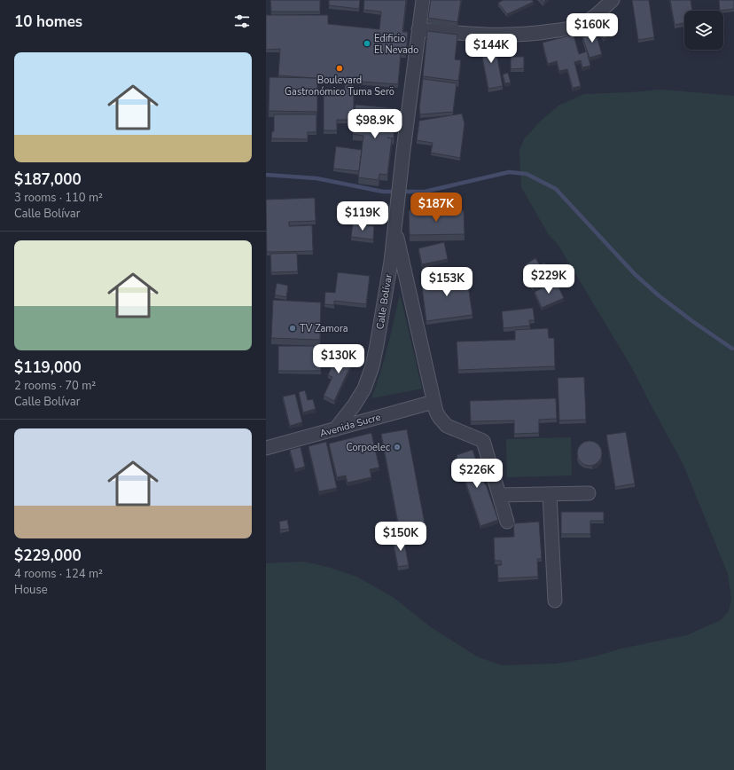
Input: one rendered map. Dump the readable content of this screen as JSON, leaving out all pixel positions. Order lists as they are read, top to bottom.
{
  "streets": {
    "street": ["Calle Bolívar", "Avenida Sucre"]
  },
  "crossings": [
    ["Calle Bolívar", "Avenida Sucre"]
  ],
  "places": [
    "Edificio El Nevado",
    "Boulevard Gastronómico Tuma Serö",
    "TV Zamora",
    "Corpoelec"
  ],
  "page": {
    "heading": "10 homes",
    "price": [
      "$160K",
      "$144K",
      "$98.9K",
      "$187K",
      "$119K",
      "$229K",
      "$153K",
      "$130K",
      "$226K",
      "$150K"
    ],
    "list": [
      {
        "name": "$187,000",
        "note": "3 rooms · 110 m² · Calle Bolívar"
      },
      {
        "name": "$119,000",
        "note": "2 rooms · 70 m² · Calle Bolívar"
      },
      {
        "name": "$229,000",
        "note": "4 rooms · 124 m² · House"
      }
    ]
  }
}
